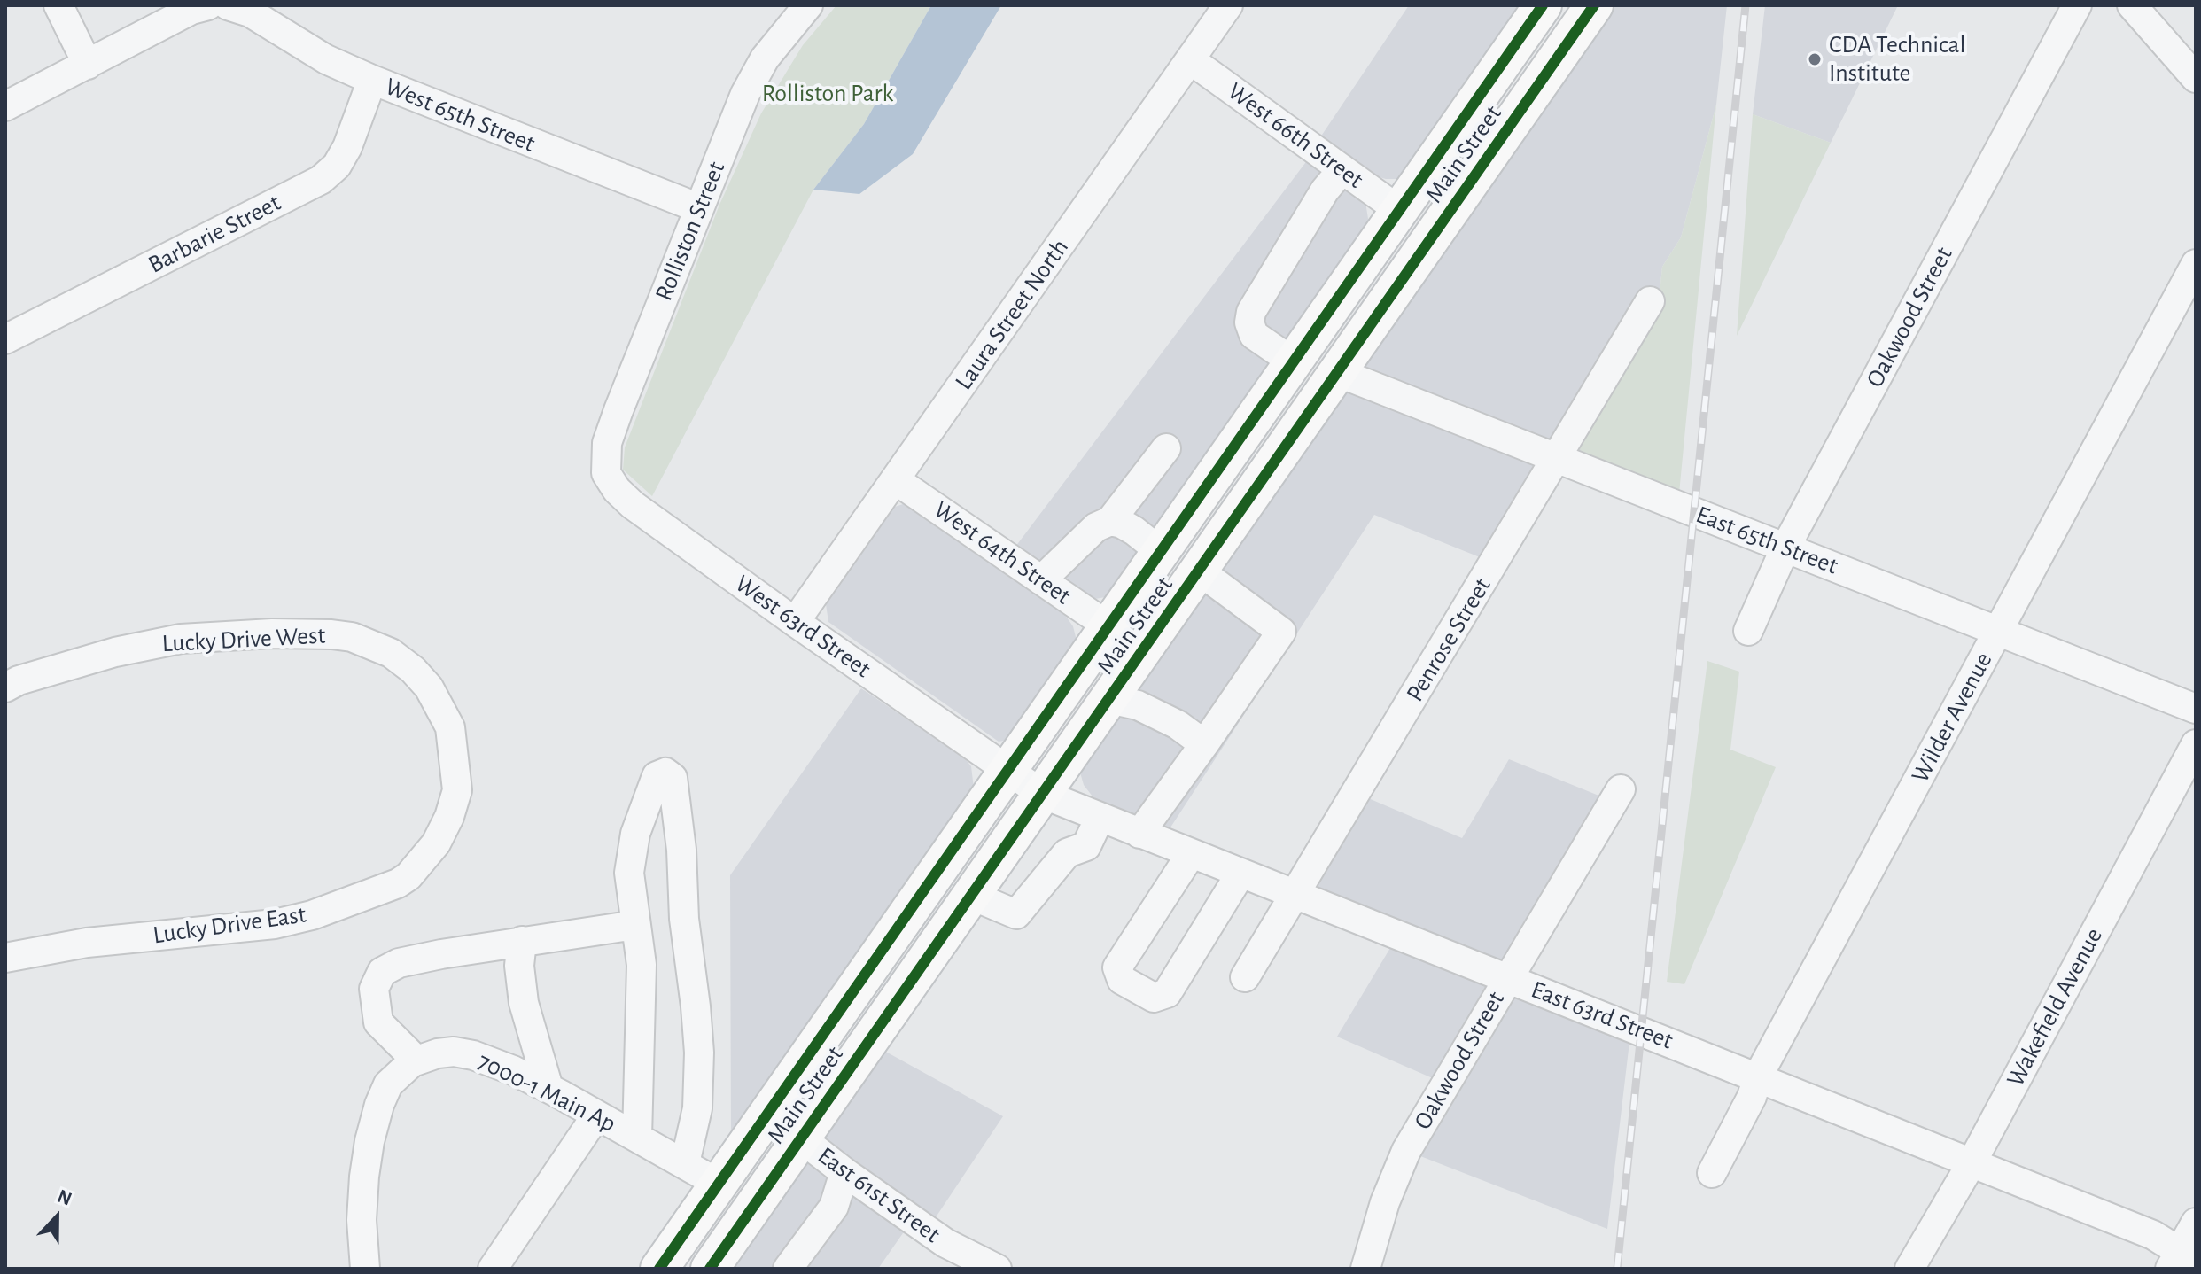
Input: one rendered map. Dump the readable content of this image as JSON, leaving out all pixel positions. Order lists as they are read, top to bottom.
{
  "streets": {
    "main road": ["Main Street"],
    "street": [
      "West 65th Street",
      "West 66th Street",
      "Rolliston Street",
      "Barbarie Street",
      "Laura Street North",
      "Oakwood Street",
      "East 65th Street",
      "West 64th Street",
      "West 63rd Street",
      "Lucky Drive West",
      "Penrose Street",
      "Wilder Avenue",
      "Lucky Drive East",
      "Wakefield Avenue",
      "East 63rd Street",
      "7000-1 Main Ap",
      "East 61st Street"
    ]
  },
  "crossings": [
    ["West 65th Street", "Rolliston Street"],
    ["West 65th Street", "Barbarie Street"],
    ["West 66th Street", "Main Street"],
    ["West 66th Street", "Laura Street North"],
    ["Main Street", "East 65th Street"],
    ["Main Street", "West 64th Street"],
    ["Main Street", "West 63rd Street"],
    ["Main Street", "East 63rd Street"],
    ["Main Street", "7000-1 Main Ap"],
    ["Main Street", "East 61st Street"],
    ["Rolliston Street", "West 63rd Street"],
    ["Laura Street North", "West 64th Street"],
    ["Laura Street North", "West 63rd Street"],
    ["Oakwood Street", "East 65th Street"],
    ["Oakwood Street", "East 63rd Street"],
    ["East 65th Street", "Penrose Street"],
    ["East 65th Street", "Wilder Avenue"],
    ["West 63rd Street", "East 63rd Street"],
    ["Lucky Drive West", "Lucky Drive East"],
    ["Penrose Street", "East 63rd Street"],
    ["Wilder Avenue", "East 63rd Street"],
    ["Wakefield Avenue", "East 63rd Street"]
  ],
  "parks": ["Rolliston Park"],
  "places": ["CDA Technical Institute"],
  "north": "top"
}
